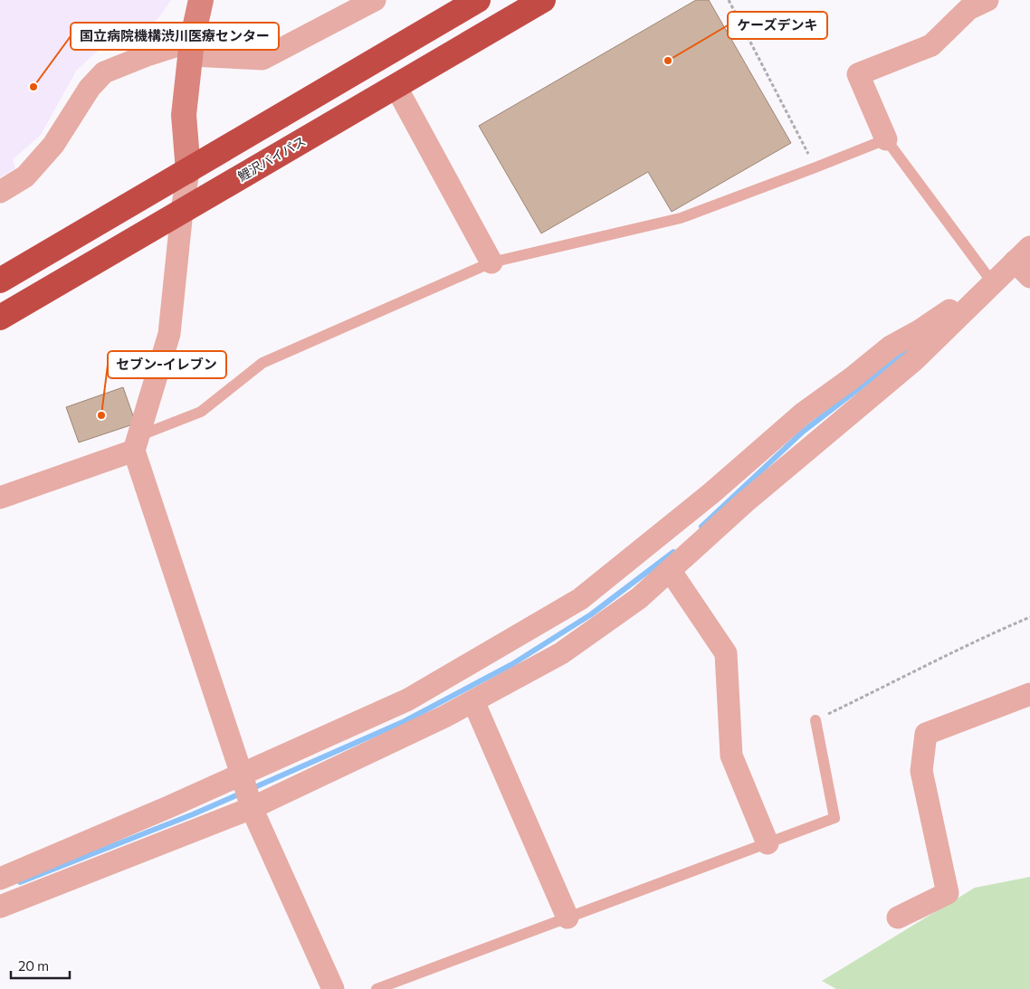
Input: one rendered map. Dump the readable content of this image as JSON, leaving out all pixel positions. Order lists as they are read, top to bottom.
{
  "streets": {
    "highway": ["鯉沢バイパス"]
  },
  "places": ["ケーズデンキ", "国立病院機構渋川医療センター", "セブン-イレブン"],
  "scale_bar": "20 m"
}
